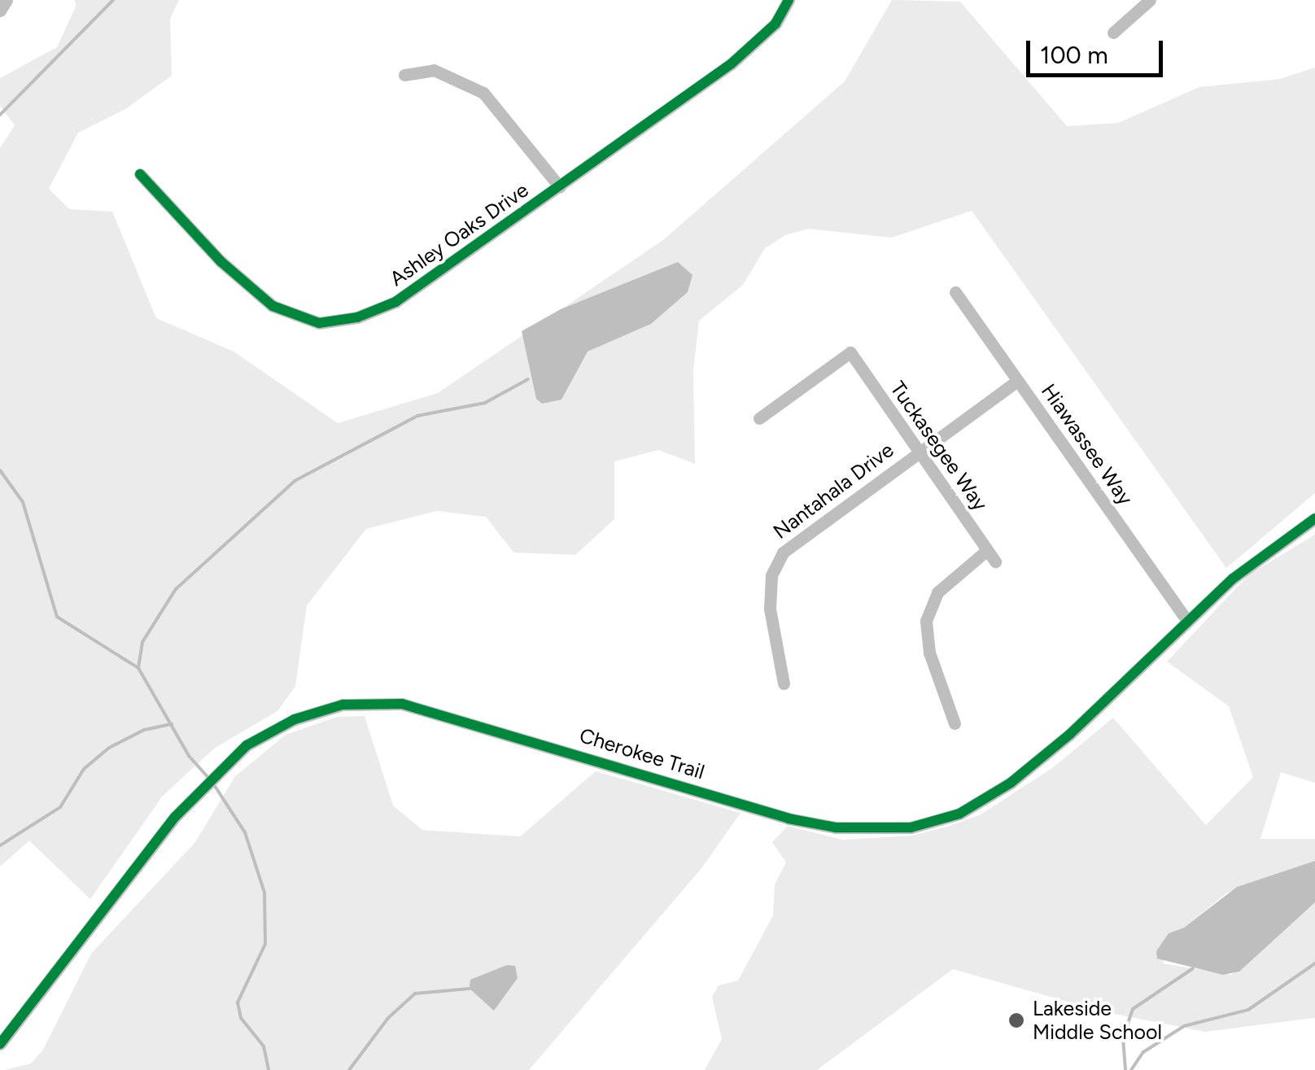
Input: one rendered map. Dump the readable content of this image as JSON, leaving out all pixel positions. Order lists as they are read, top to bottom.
{
  "streets": {
    "street": [
      "Ashley Oaks Drive",
      "Hiawassee Way",
      "Tuckasegee Way",
      "Nantahala Drive",
      "Cherokee Trail"
    ]
  },
  "crossings": [
    ["Hiawassee Way", "Nantahala Drive"],
    ["Hiawassee Way", "Cherokee Trail"],
    ["Tuckasegee Way", "Nantahala Drive"]
  ],
  "places": ["Lakeside Middle School"],
  "scale_bar": "100 m"
}
